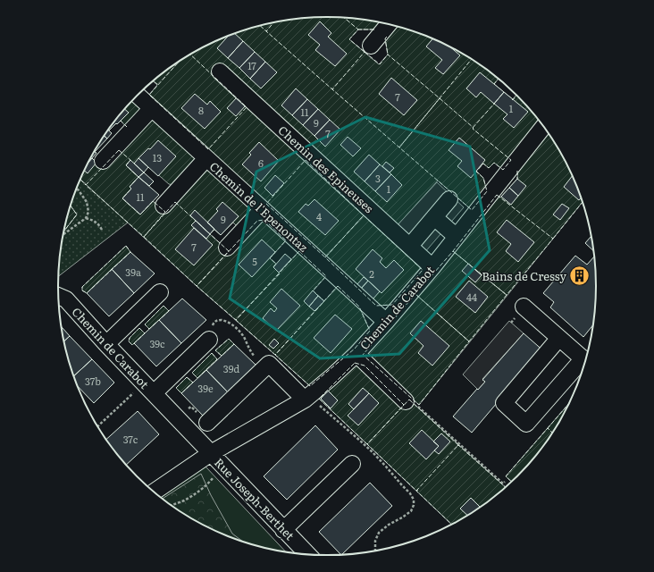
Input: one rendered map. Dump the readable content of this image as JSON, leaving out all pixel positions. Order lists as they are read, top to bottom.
{
  "streets": {
    "street": [
      "Chemin des Epineuses",
      "Chemin de l'Epenontaz",
      "Chemin de Carabot",
      "Rue Joseph-Berthet"
    ]
  },
  "crossings": [
    ["Chemin des Epineuses", "Chemin de Carabot"],
    ["Chemin de l'Epenontaz", "Chemin de Carabot"],
    ["Chemin de Carabot", "Rue Joseph-Berthet"]
  ],
  "places": {
    "building": ["Bains de Cressy"]
  },
  "house_numbers": [
    "17",
    "7",
    "1",
    "8",
    "11",
    "9",
    "7",
    "13",
    "6",
    "3",
    "1",
    "11",
    "4",
    "9",
    "7",
    "5",
    "39a",
    "2",
    "44",
    "39c",
    "39d",
    "37b",
    "39e",
    "37c"
  ]
}
